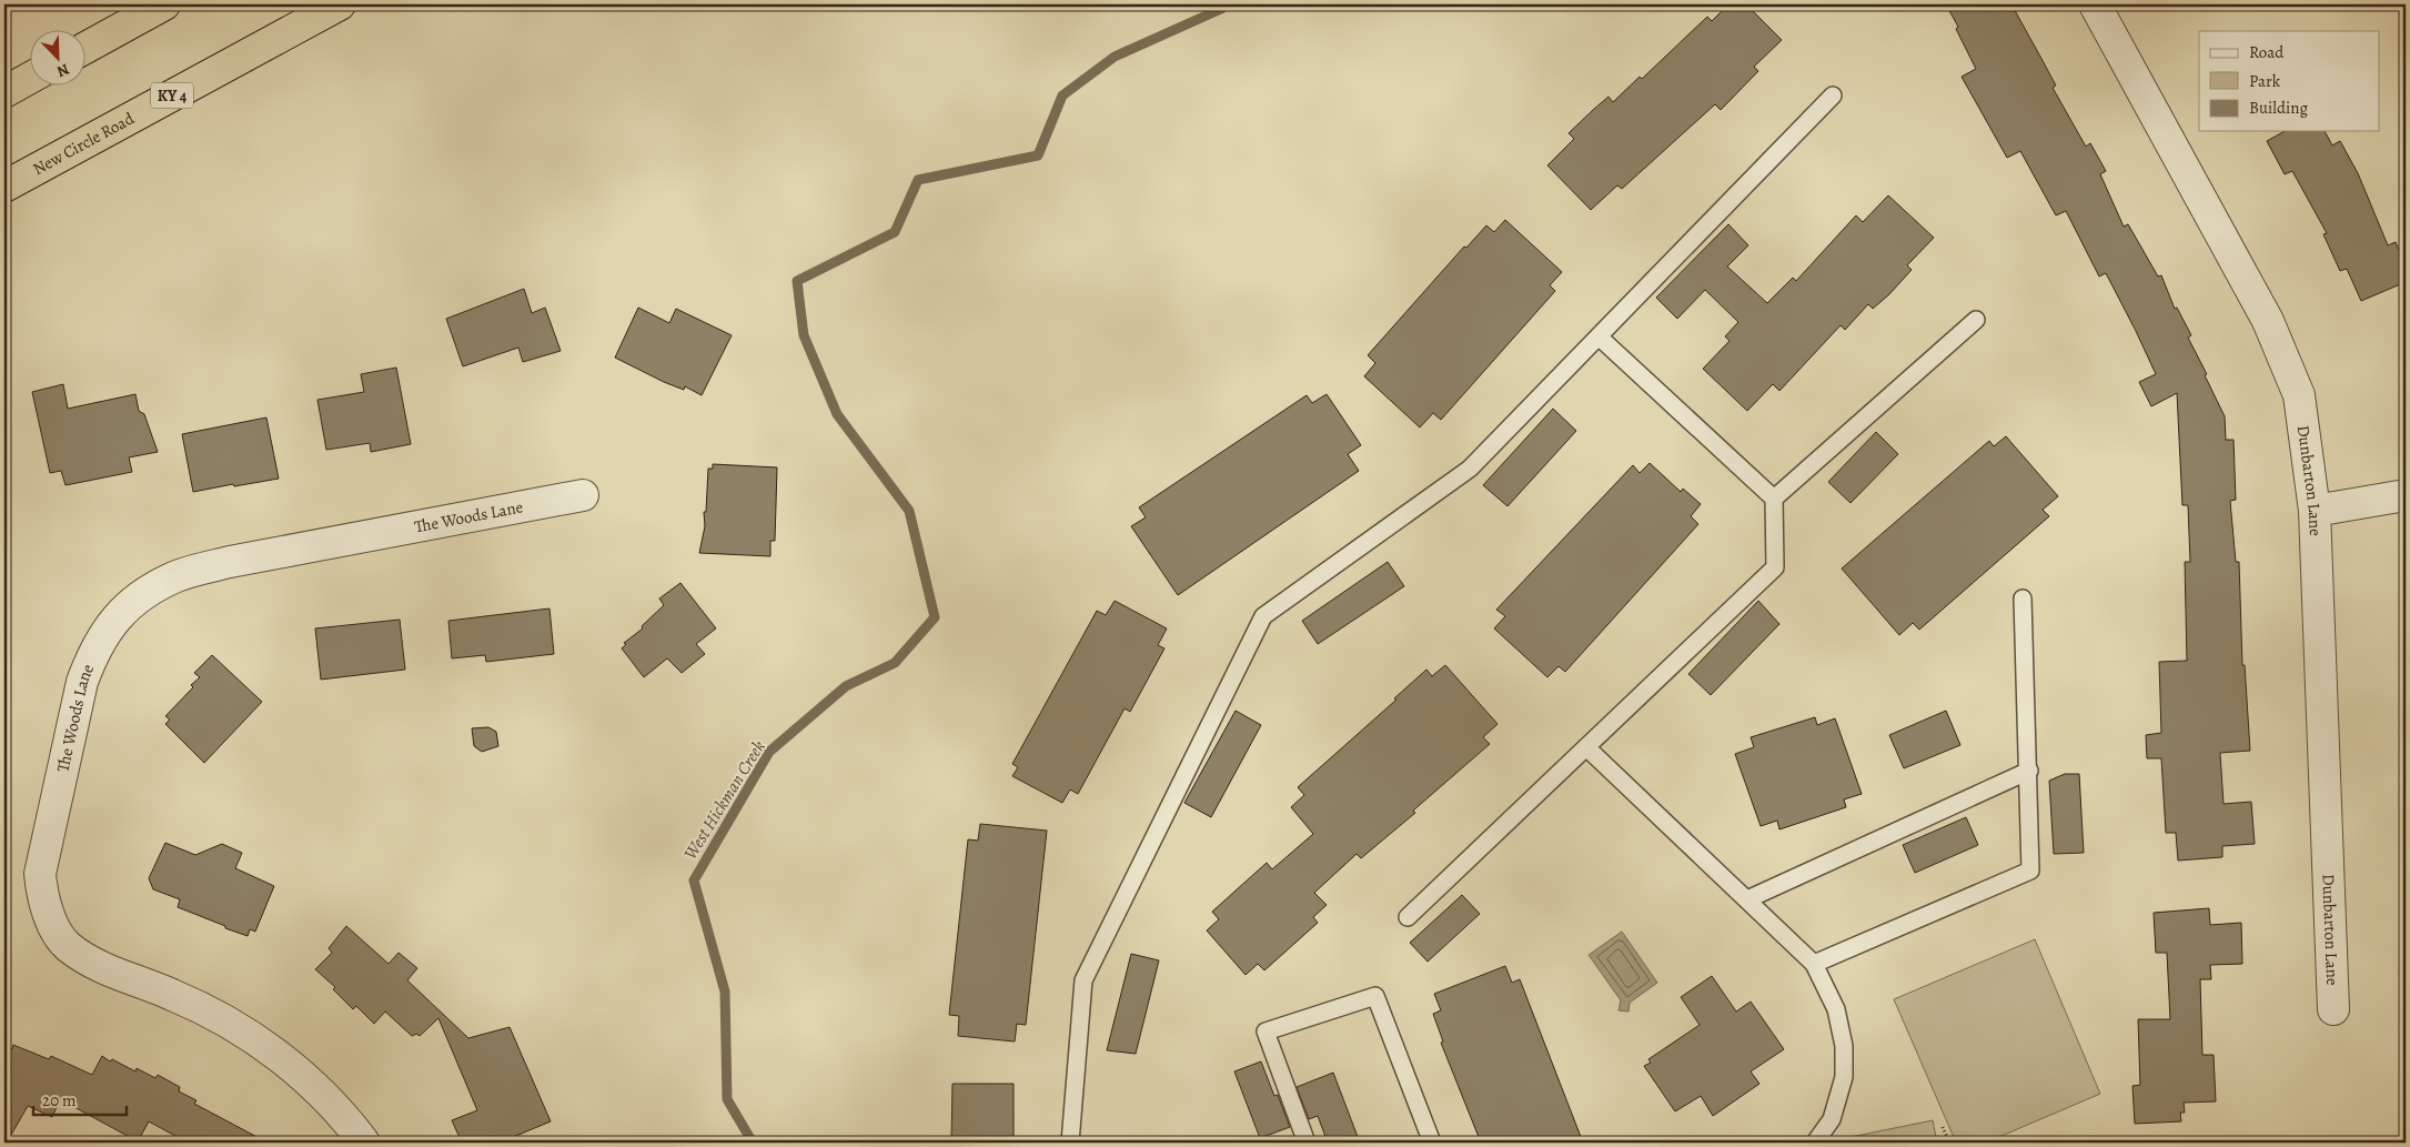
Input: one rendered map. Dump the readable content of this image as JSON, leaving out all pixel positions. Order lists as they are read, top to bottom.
{
  "streets": {
    "highway": ["KY 4", "New Circle Road"],
    "street": ["Dunbarton Lane", "The Woods Lane"]
  },
  "water": ["West Hickman Creek"],
  "legend": ["Road", "Park", "Building"],
  "scale_bar": "20 m",
  "north": "bottom right"
}
